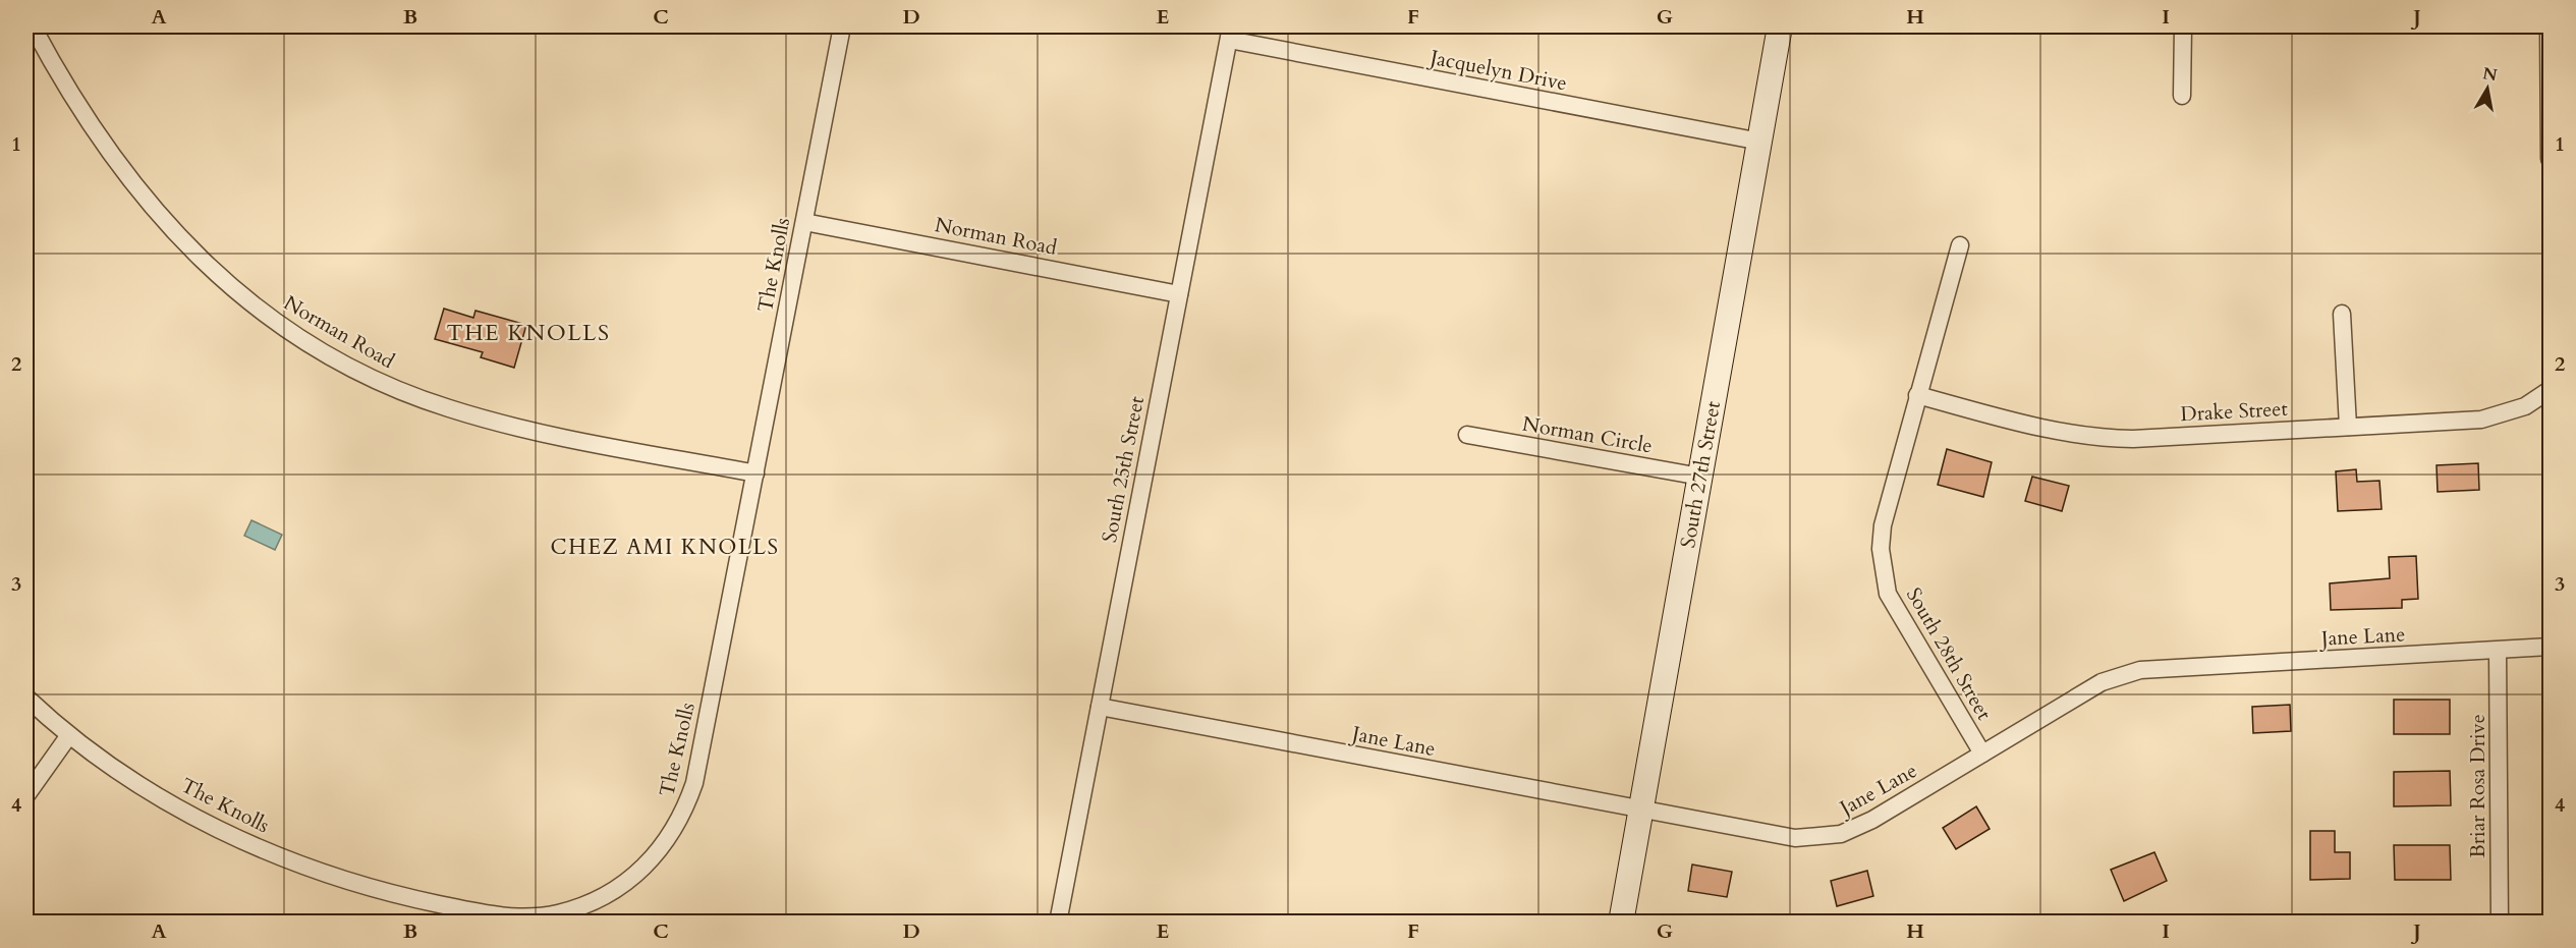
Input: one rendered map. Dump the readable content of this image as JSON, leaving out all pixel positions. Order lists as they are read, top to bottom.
{
  "streets": {
    "main road": ["South 27th Street"],
    "street": [
      "Jacquelyn Drive",
      "Norman Road",
      "The Knolls",
      "Drake Street",
      "Norman Circle",
      "South 25th Street",
      "Jane Lane",
      "South 28th Street",
      "Briar Rosa Drive"
    ]
  },
  "crossings": [
    ["Jacquelyn Drive", "South 25th Street"],
    ["Jacquelyn Drive", "South 27th Street"],
    ["Norman Road", "The Knolls"],
    ["Norman Road", "South 25th Street"],
    ["Drake Street", "South 28th Street"],
    ["Norman Circle", "South 27th Street"],
    ["South 25th Street", "Jane Lane"],
    ["South 27th Street", "Jane Lane"],
    ["Jane Lane", "South 28th Street"],
    ["Jane Lane", "Briar Rosa Drive"]
  ],
  "districts": ["THE KNOLLS", "CHEZ AMI KNOLLS"],
  "north": "top",
  "grid": {
    "columns": [
      "A",
      "B",
      "C",
      "D",
      "E",
      "F",
      "G",
      "H",
      "I",
      "J"
    ],
    "rows": [
      "1",
      "2",
      "3",
      "4"
    ]
  }
}
